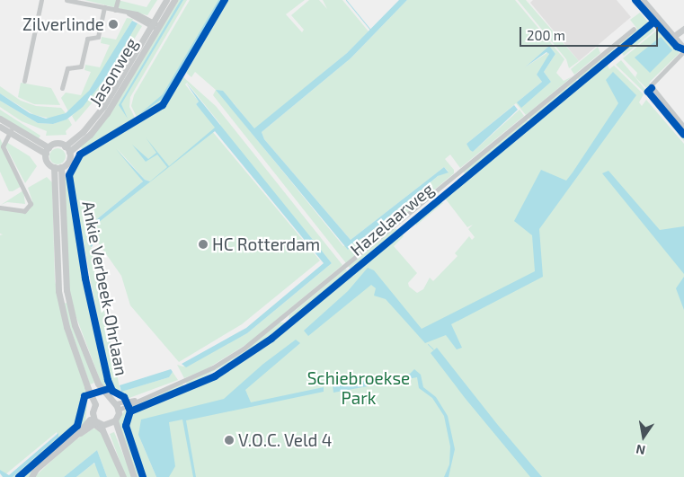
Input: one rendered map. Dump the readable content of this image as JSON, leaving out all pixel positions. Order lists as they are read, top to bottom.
{
  "streets": {
    "main road": ["Jasonweg", "Ankie Verbeek-Ohrlaan"],
    "street": ["Hazelaarweg"]
  },
  "crossings": [
    ["Jasonweg", "Ankie Verbeek-Ohrlaan"],
    ["Hazelaarweg", "Ankie Verbeek-Ohrlaan"]
  ],
  "parks": ["Schiebroekse Park"],
  "places": ["Zilverlinde", "HC Rotterdam", "V.O.C. Veld 4"],
  "scale_bar": "200 m",
  "north": "bottom"
}
